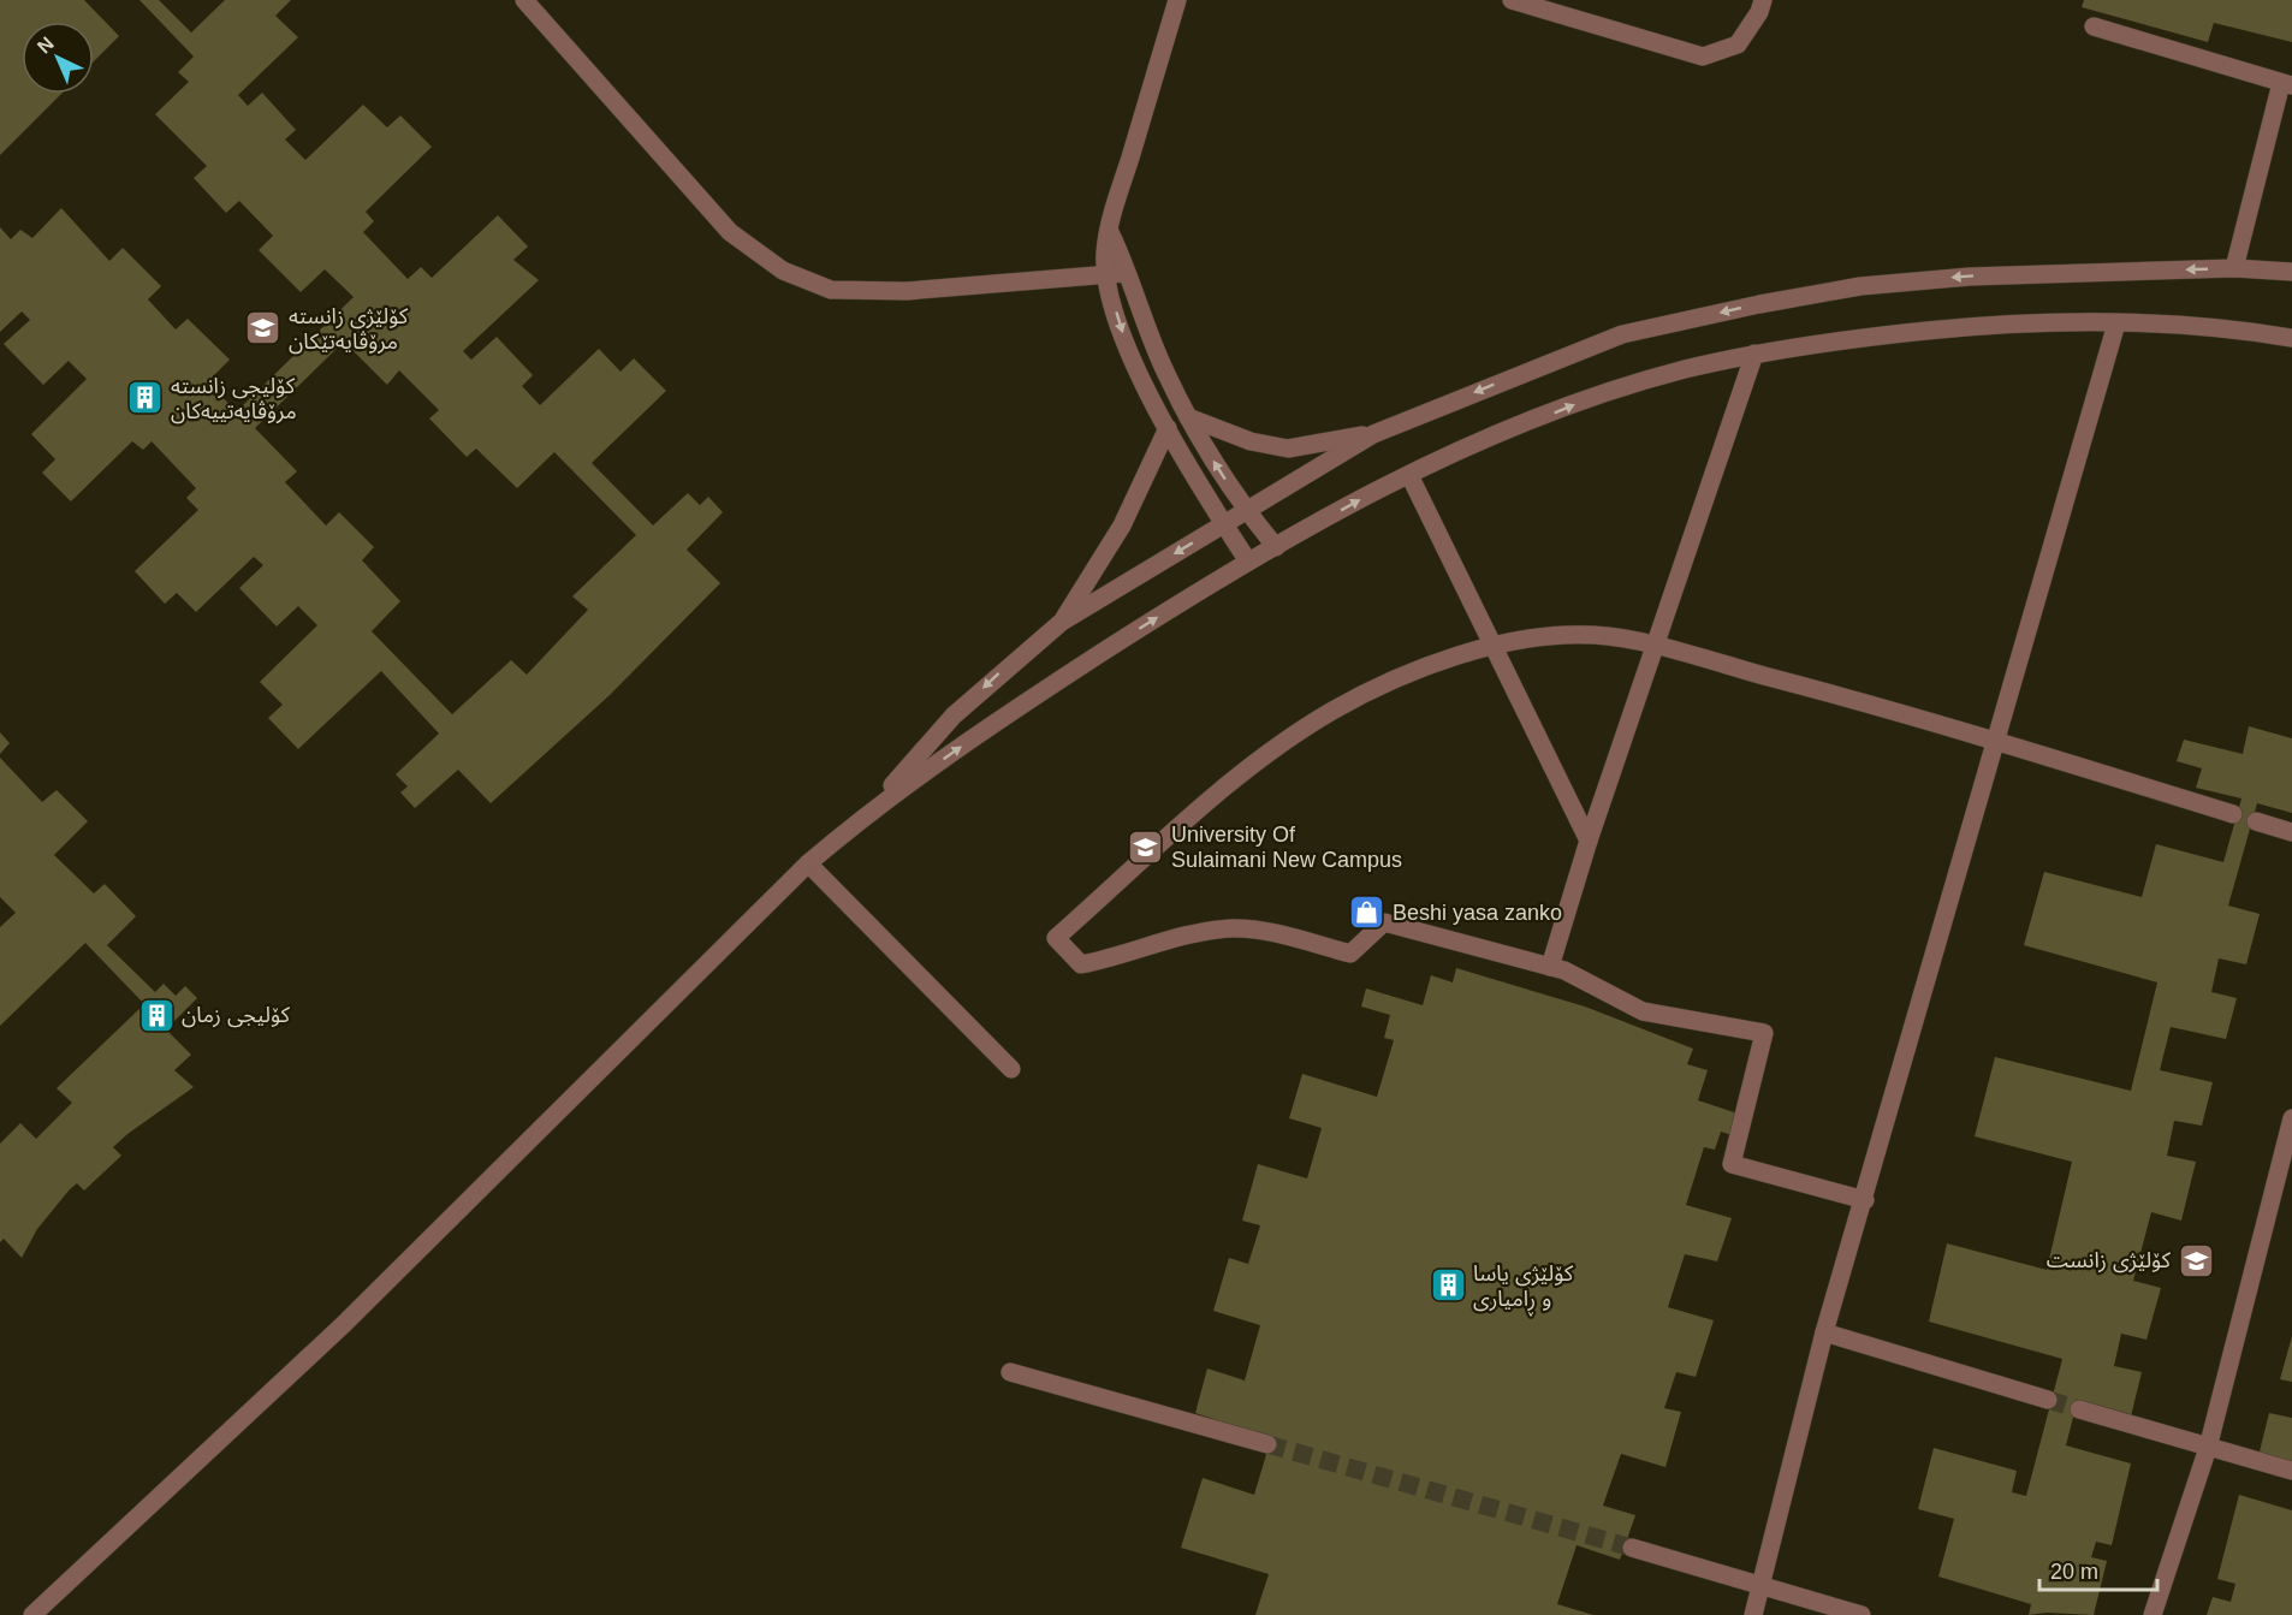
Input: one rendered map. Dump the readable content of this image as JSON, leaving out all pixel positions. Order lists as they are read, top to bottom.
{
  "places": {
    "school or university": ["کۆلێژی زانستە مرۆڤایەتێکان", "University Of Sulaimani New Campus", "کۆلێژی زانست"],
    "building": ["کۆلیجی زانستە مرۆڤایەتییەکان", "کۆلیجی زمان", "کۆلێژی یاسا و ڕامیاری"],
    "shop": ["Beshi yasa zanko"]
  },
  "scale_bar": "20 m",
  "north": "top left"
}
